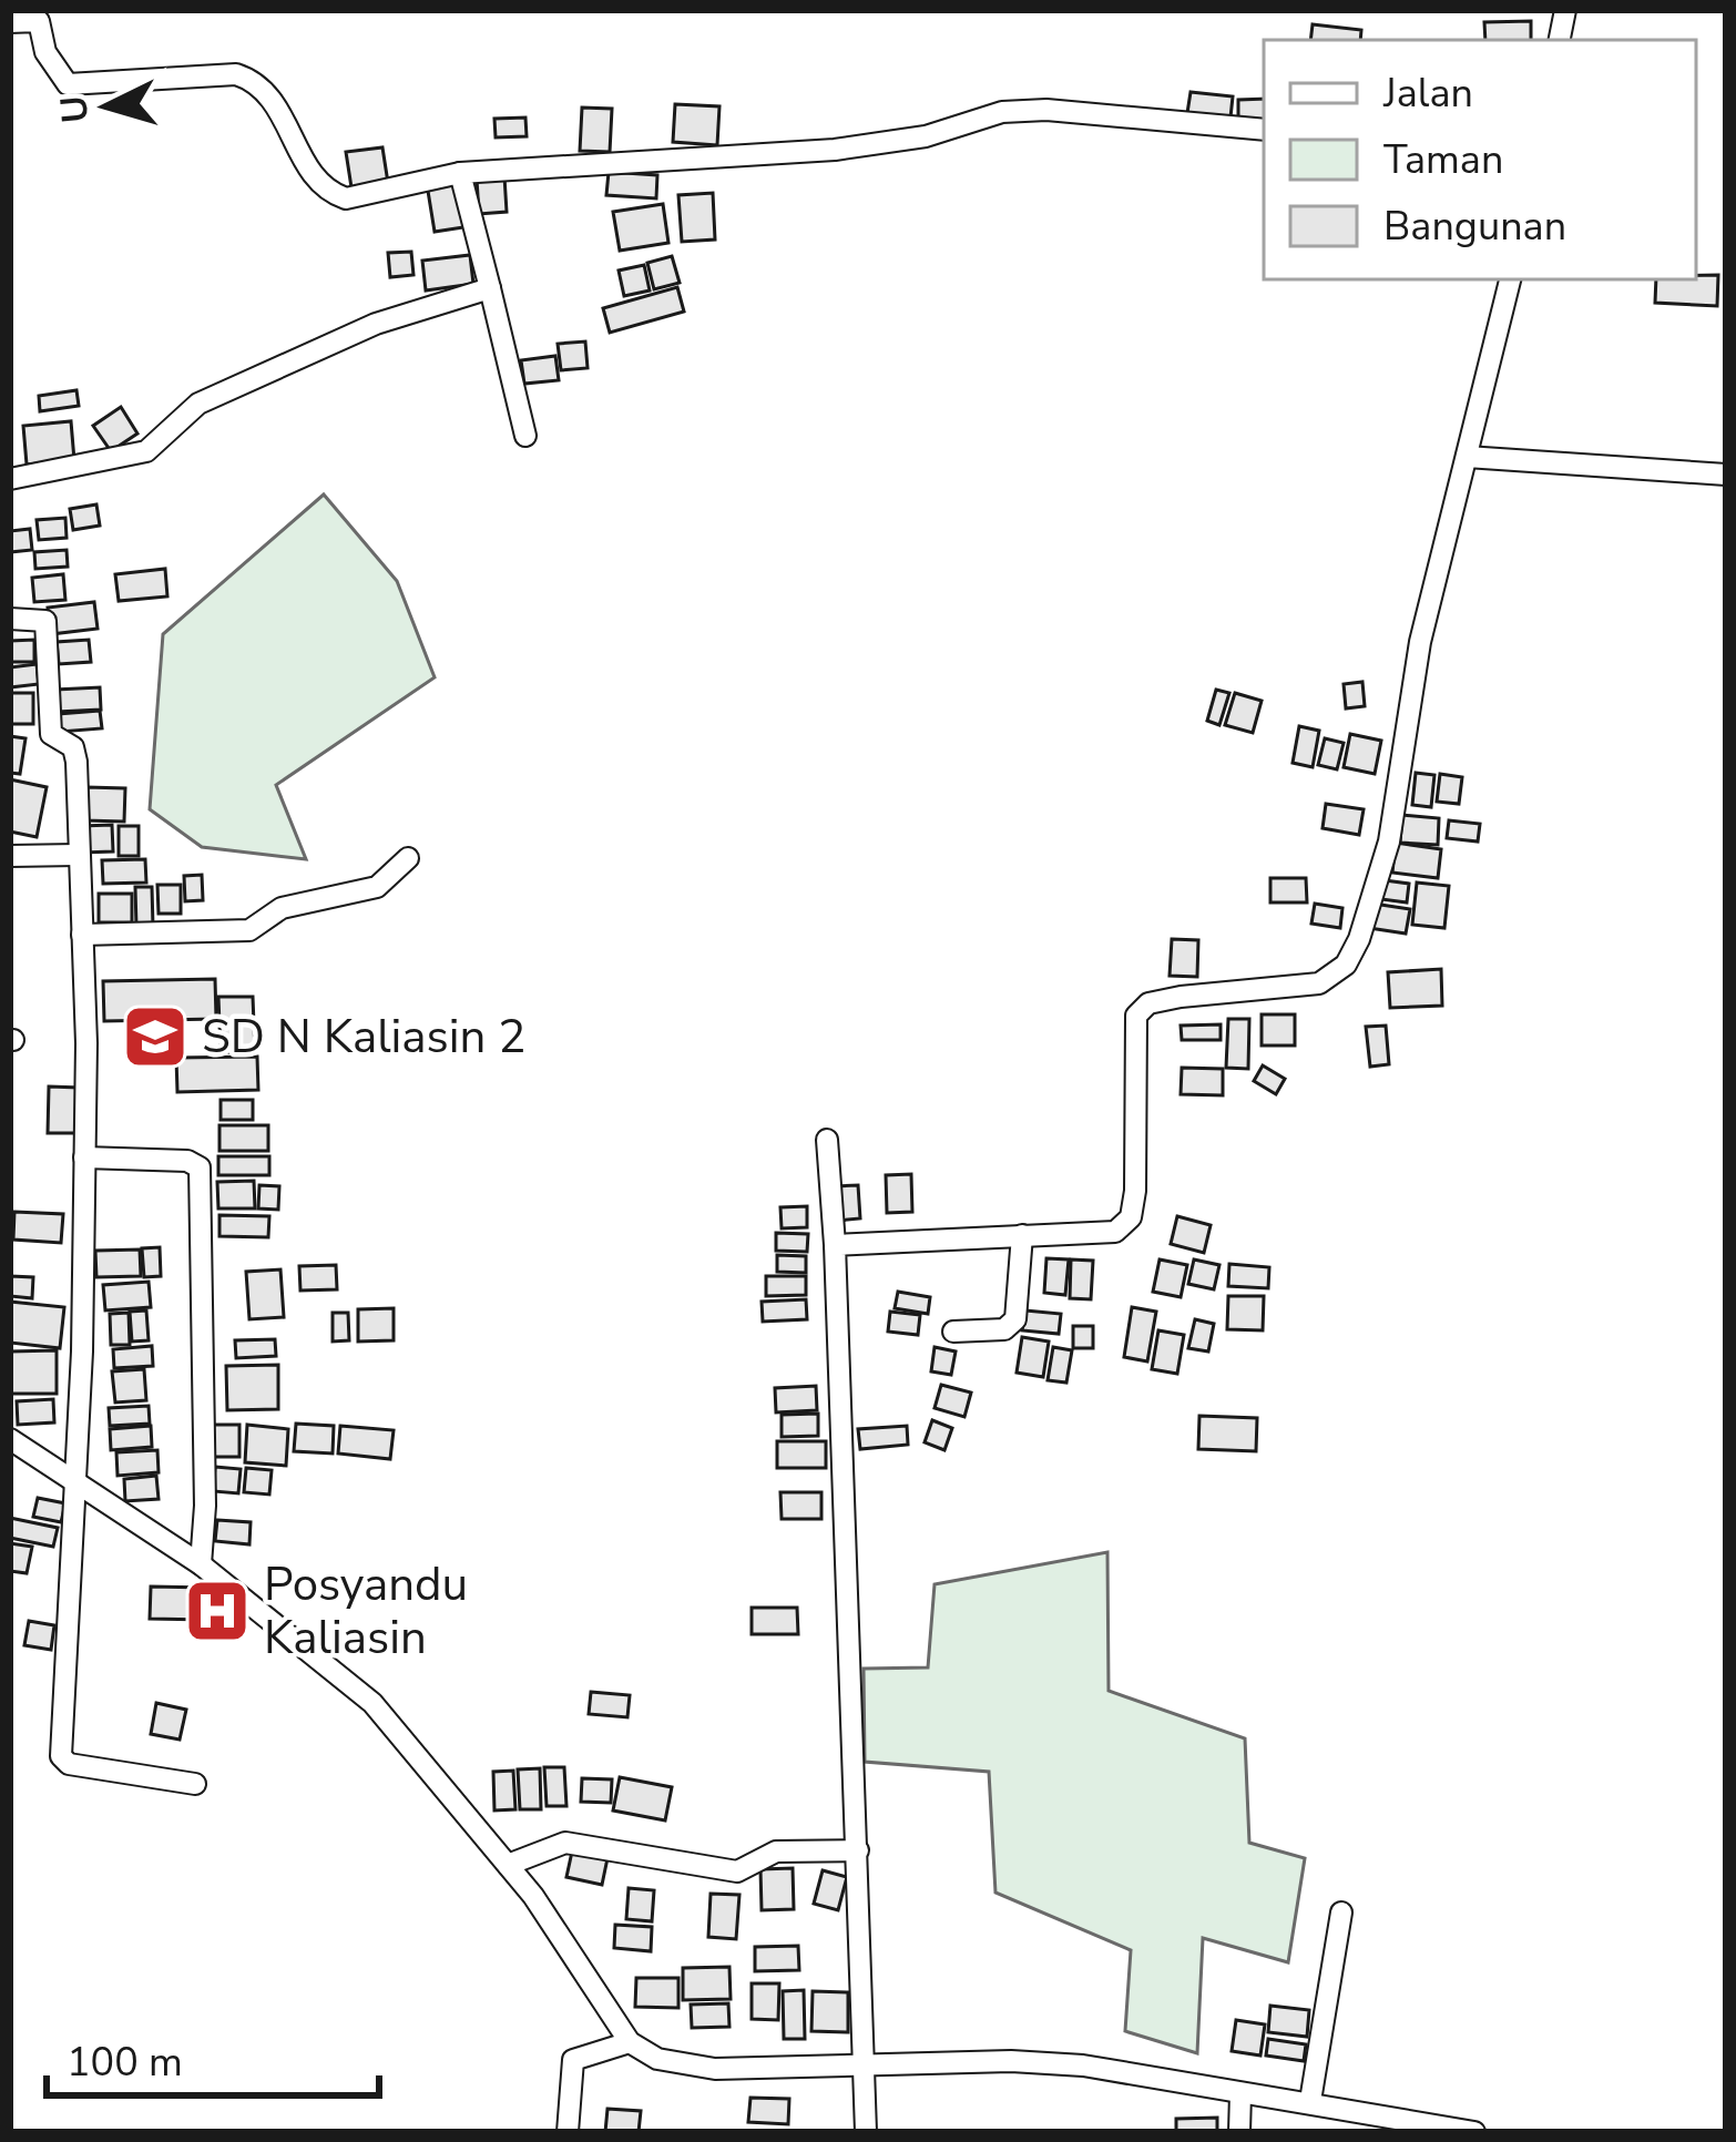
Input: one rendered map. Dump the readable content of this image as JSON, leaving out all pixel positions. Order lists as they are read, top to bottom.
{
  "places": {
    "school or university": ["SD N Kaliasin 2"],
    "hospital": ["Posyandu Kaliasin"]
  },
  "legend": ["Jalan", "Taman", "Bangunan"],
  "scale_bar": "100 m",
  "north": "left"
}
